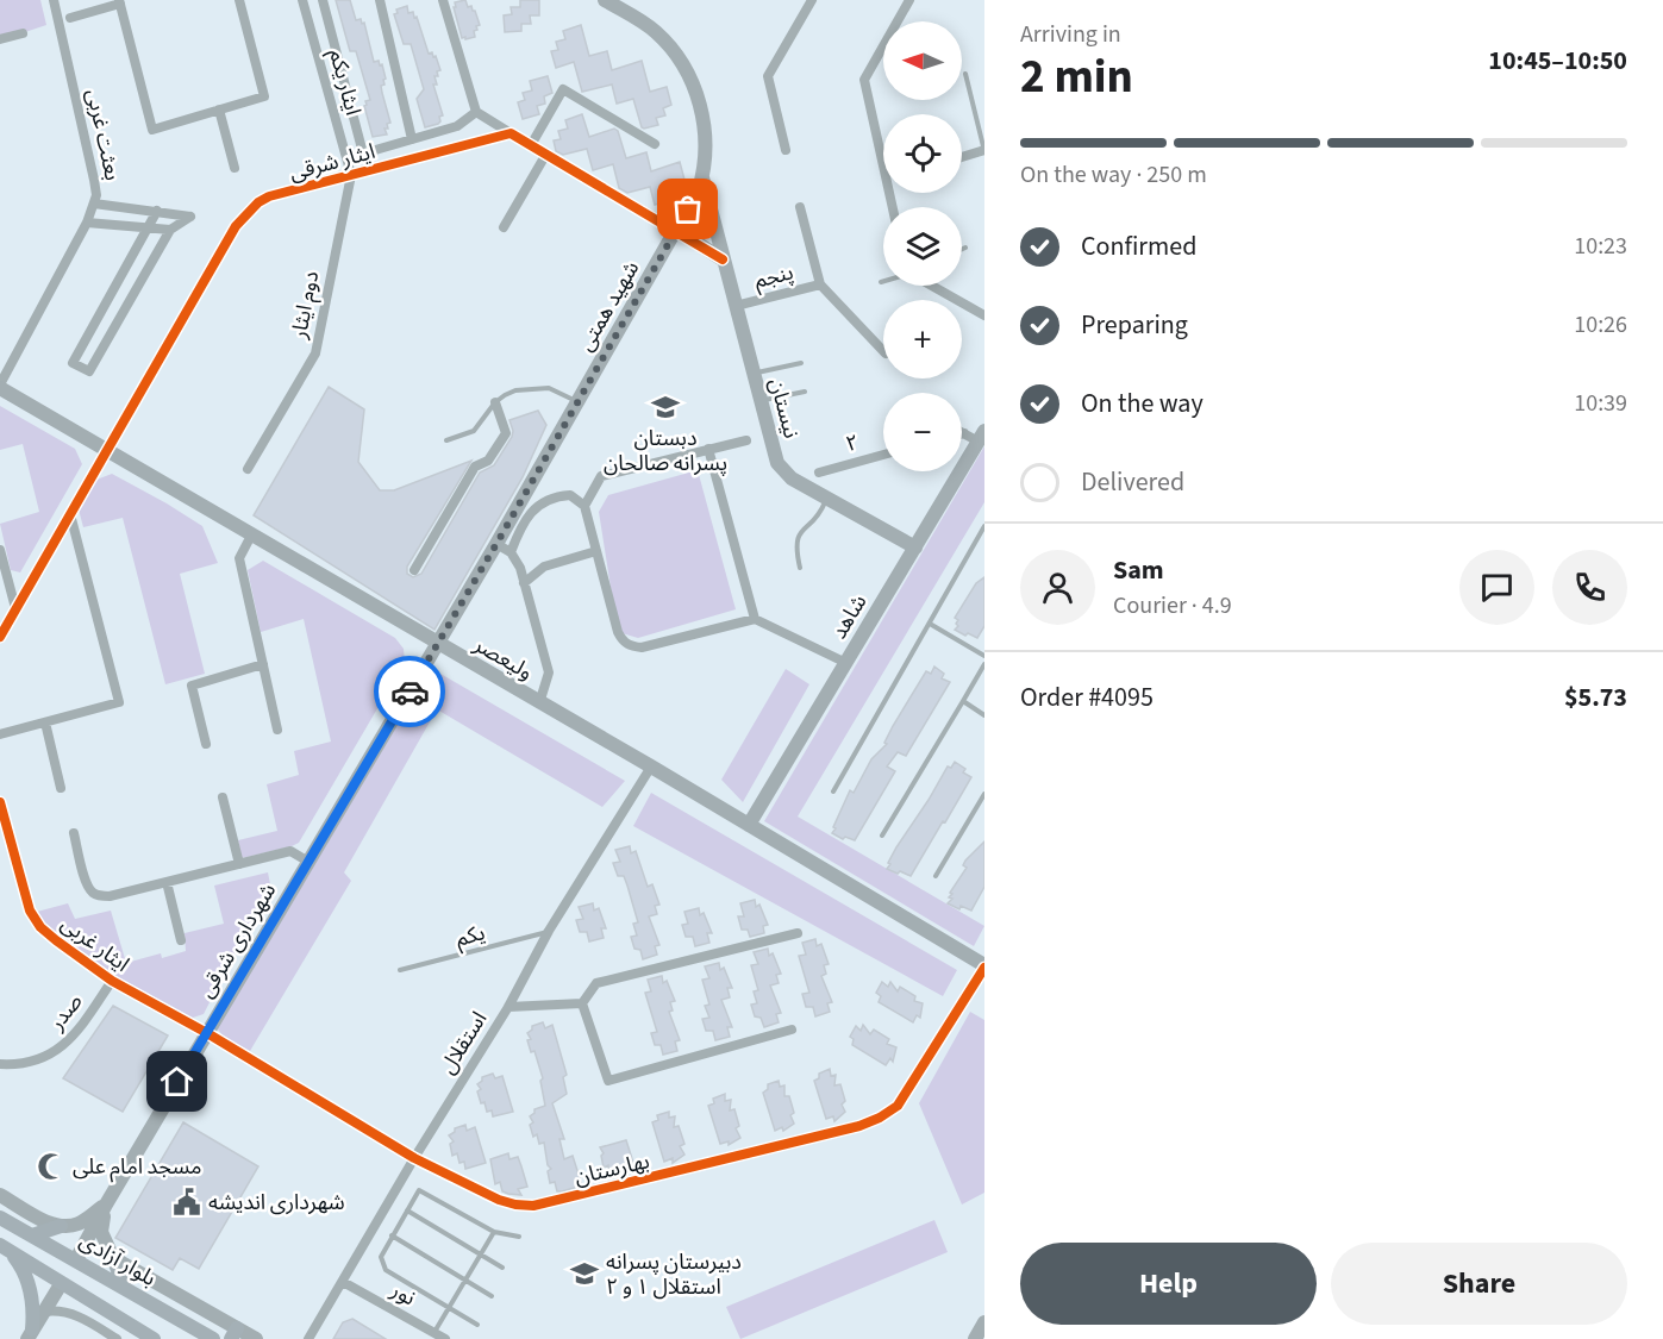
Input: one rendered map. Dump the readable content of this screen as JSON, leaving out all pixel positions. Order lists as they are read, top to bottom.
{
  "streets": {
    "main road": [
      "شهید همتی",
      "نيستان",
      "شاهد",
      "ولیعصر",
      "شهرداری شرقی",
      "بلوار آزادی"
    ],
    "street": [
      "ایثار یکم",
      "بعثت غربی",
      "ایثار شرقی",
      "پنجم",
      "دوم ایثار",
      "۲",
      "ایثار غربی",
      "صدر",
      "استقلال",
      "بهارستان",
      "نور"
    ],
    "lane": ["یکم"]
  },
  "crossings": [
    ["ایثار یکم", "ایثار شرقی"],
    ["ایثار یکم", "دوم ایثار"],
    ["بعثت غربی", "ولیعصر"],
    ["ایثار شرقی", "دوم ایثار"],
    ["ایثار شرقی", "ولیعصر"],
    ["پنجم", "نيستان"],
    ["شهید همتی", "نيستان"],
    ["شهید همتی", "ولیعصر"],
    ["شهید همتی", "شهرداری شرقی"],
    ["نيستان", "شاهد"],
    ["شاهد", "ولیعصر"],
    ["ولیعصر", "شهرداری شرقی"],
    ["ولیعصر", "استقلال"],
    ["ولیعصر", "بهارستان"],
    ["یکم", "استقلال"],
    ["شهرداری شرقی", "ایثار غربی"],
    ["شهرداری شرقی", "بهارستان"],
    ["شهرداری شرقی", "بلوار آزادی"],
    ["ایثار غربی", "صدر"],
    ["ایثار غربی", "بهارستان"],
    ["استقلال", "بهارستان"],
    ["استقلال", "نور"]
  ],
  "places": {
    "school or university": ["دبستان پسرانه صالحان", "دبیرستان پسرانه استقلال ۱ و ۲"],
    "mosque": ["مسجد امام علی"],
    "public building": ["شهرداری اندیشه"]
  },
  "north": "left",
  "page": {
    "heading": ["2 min", "Arriving in", "10:45–10:50"],
    "panel": [
      "Sam",
      "Courier · 4.9",
      "Order #4095",
      "$5.73"
    ],
    "map_buttons": ["+", "−"],
    "bar": "On the way · 250 m",
    "list": [
      ["Confirmed", "10:23"],
      ["Preparing", "10:26"],
      ["On the way", "10:39"],
      "Delivered"
    ],
    "buttons": ["Help", "Share"]
  }
}
